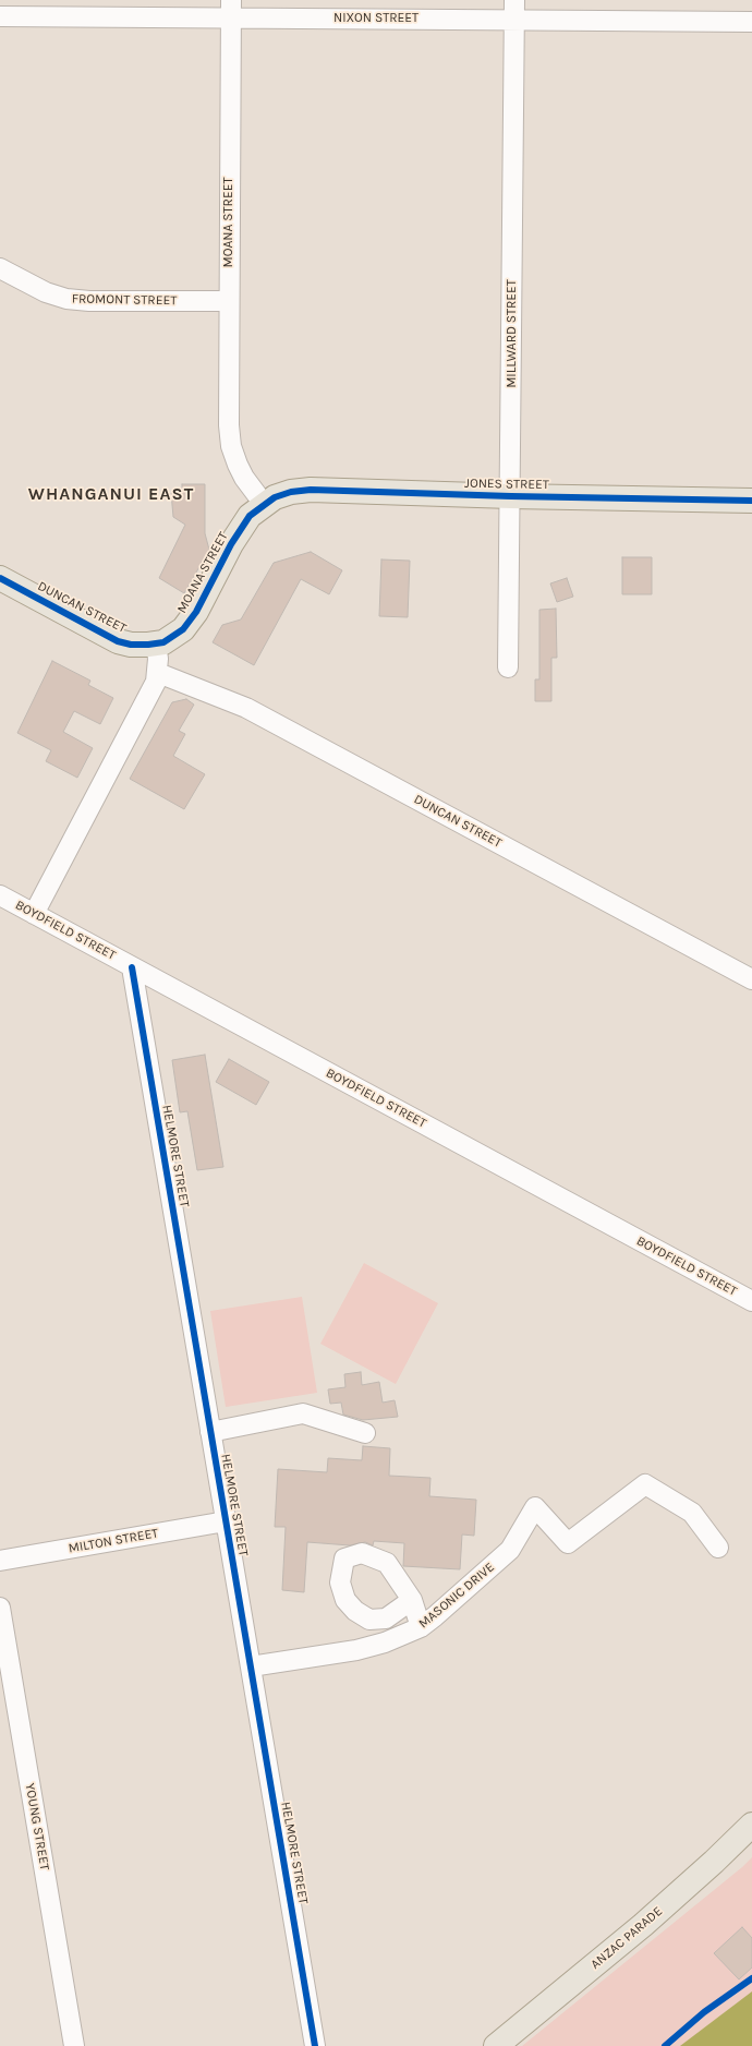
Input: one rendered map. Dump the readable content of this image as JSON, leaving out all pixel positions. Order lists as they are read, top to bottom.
{
  "streets": {
    "main road": [
      "MOANA STREET",
      "JONES STREET",
      "DUNCAN STREET",
      "ANZAC PARADE"
    ],
    "street": [
      "NIXON STREET",
      "FROMONT STREET",
      "MILLWARD STREET",
      "BOYDFIELD STREET",
      "HELMORE STREET",
      "MILTON STREET",
      "MASONIC DRIVE",
      "YOUNG STREET"
    ]
  },
  "crossings": [
    ["NIXON STREET", "MOANA STREET"],
    ["NIXON STREET", "MILLWARD STREET"],
    ["MOANA STREET", "FROMONT STREET"],
    ["MOANA STREET", "JONES STREET"],
    ["MOANA STREET", "DUNCAN STREET"],
    ["MILLWARD STREET", "JONES STREET"],
    ["BOYDFIELD STREET", "HELMORE STREET"],
    ["HELMORE STREET", "MILTON STREET"],
    ["HELMORE STREET", "MASONIC DRIVE"]
  ],
  "districts": ["WHANGANUI EAST"]
}
